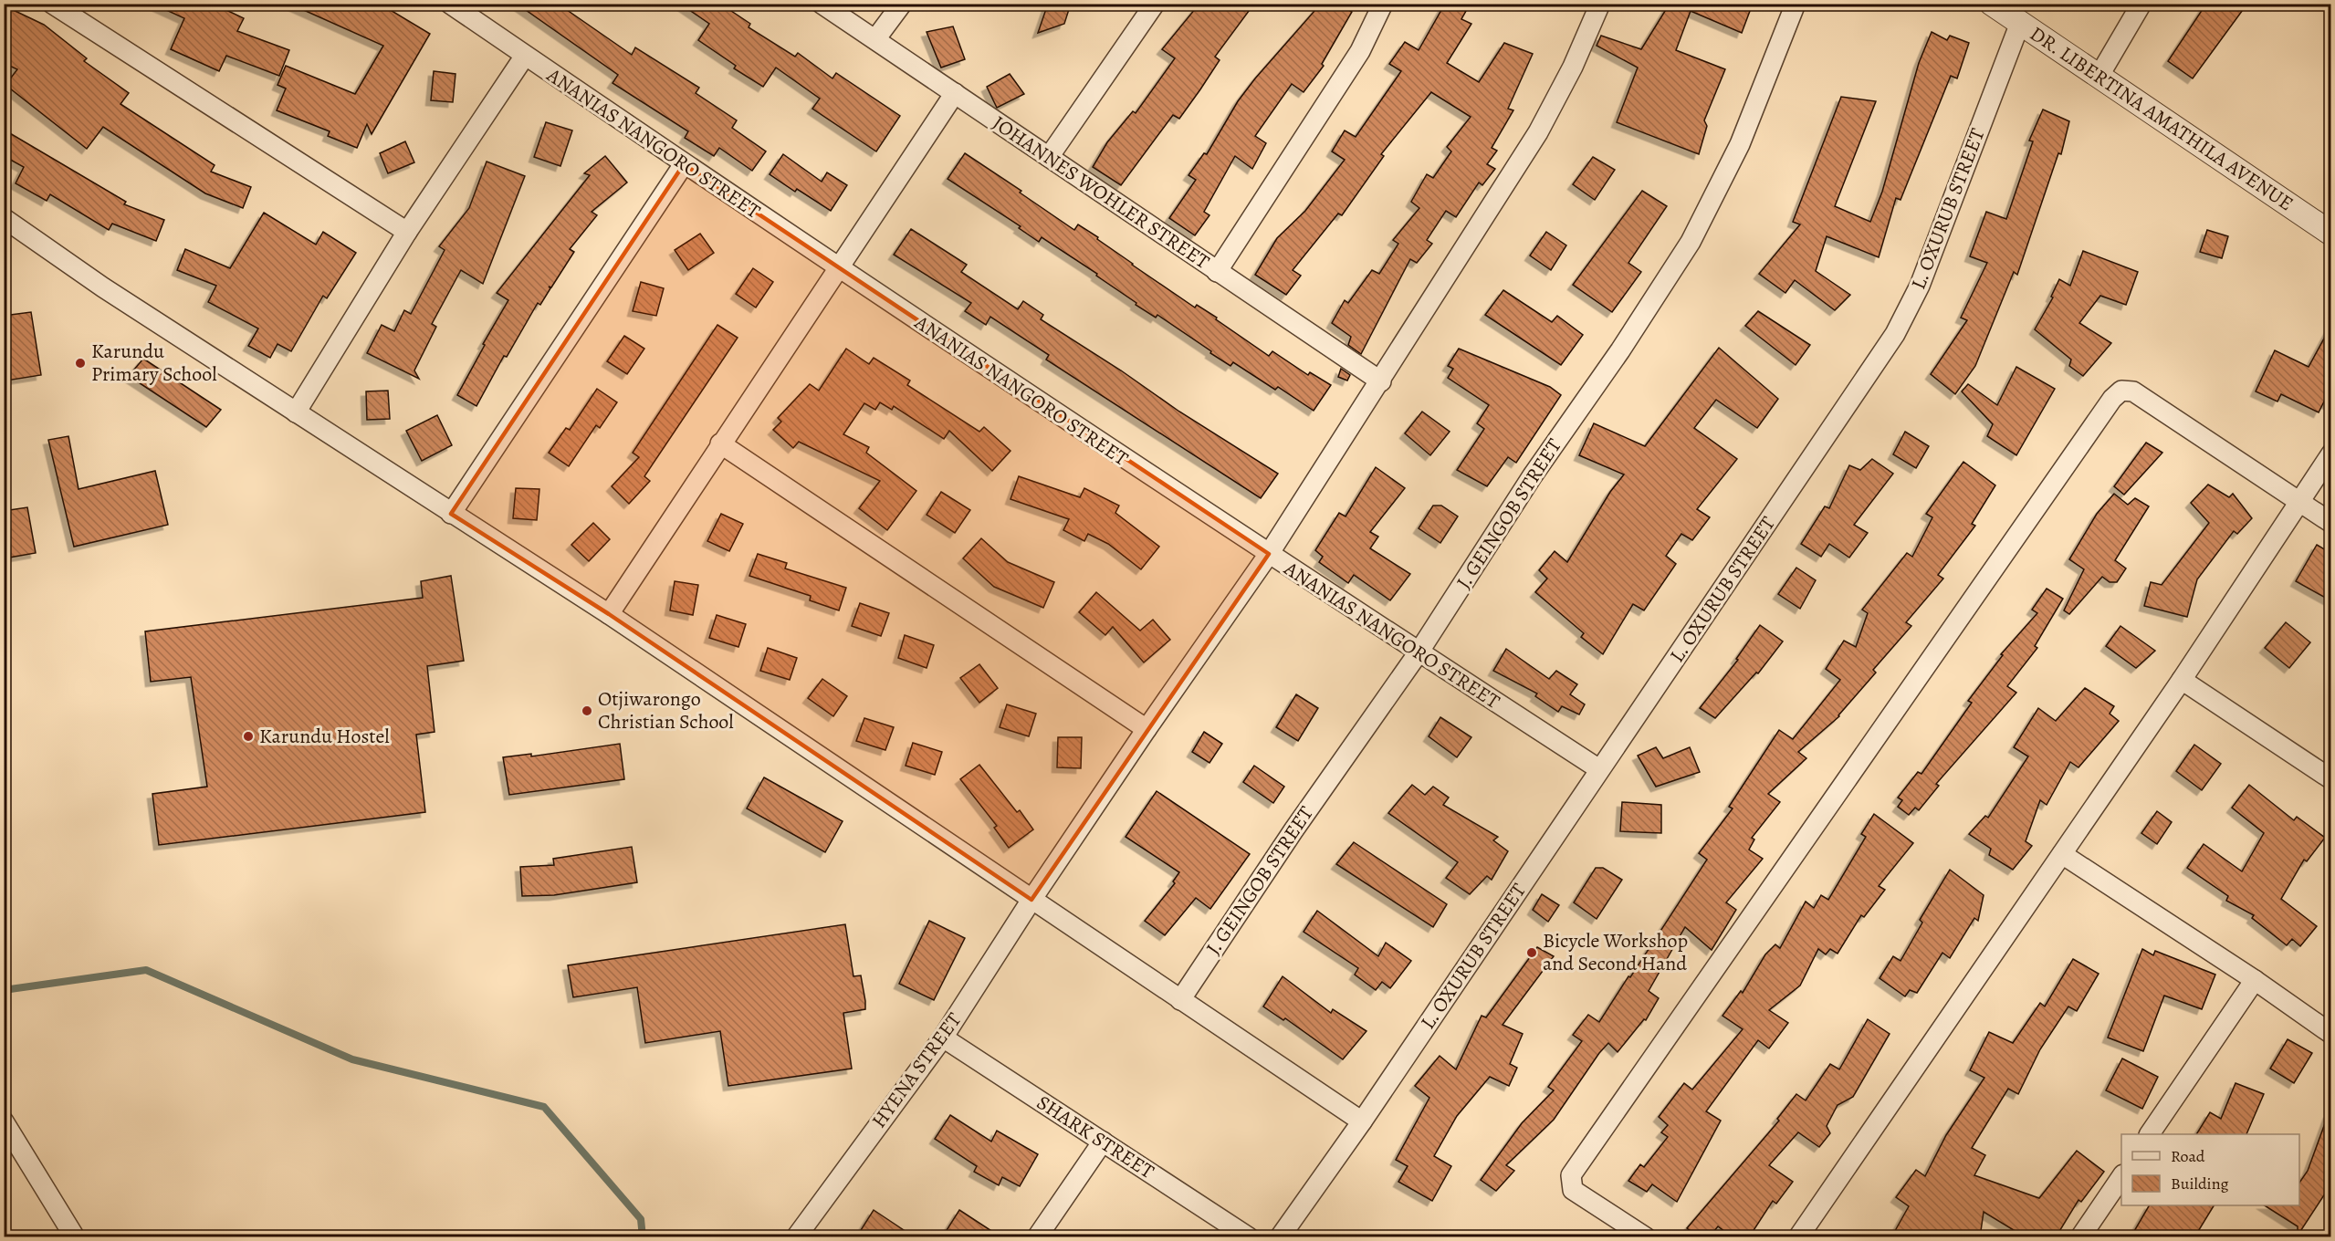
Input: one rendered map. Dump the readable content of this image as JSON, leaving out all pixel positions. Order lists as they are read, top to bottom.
{
  "streets": {
    "street": [
      "DR. LIBERTINA AMATHILA AVENUE",
      "ANANIAS NANGORO STREET",
      "JOHANNES WOHLER STREET",
      "L. OXURUB STREET",
      "J. GEINGOB STREET",
      "HYENA STREET",
      "SHARK STREET"
    ]
  },
  "crossings": [
    ["DR. LIBERTINA AMATHILA AVENUE", "L. OXURUB STREET"],
    ["ANANIAS NANGORO STREET", "L. OXURUB STREET"],
    ["ANANIAS NANGORO STREET", "J. GEINGOB STREET"],
    ["ANANIAS NANGORO STREET", "HYENA STREET"],
    ["JOHANNES WOHLER STREET", "HYENA STREET"],
    ["HYENA STREET", "SHARK STREET"]
  ],
  "places": [
    "Karundu Primary School",
    "Otjiwarongo Christian School",
    "Karundu Hostel",
    "Bicycle Workshop and Second Hand"
  ],
  "legend": ["Road", "Building"]
}
